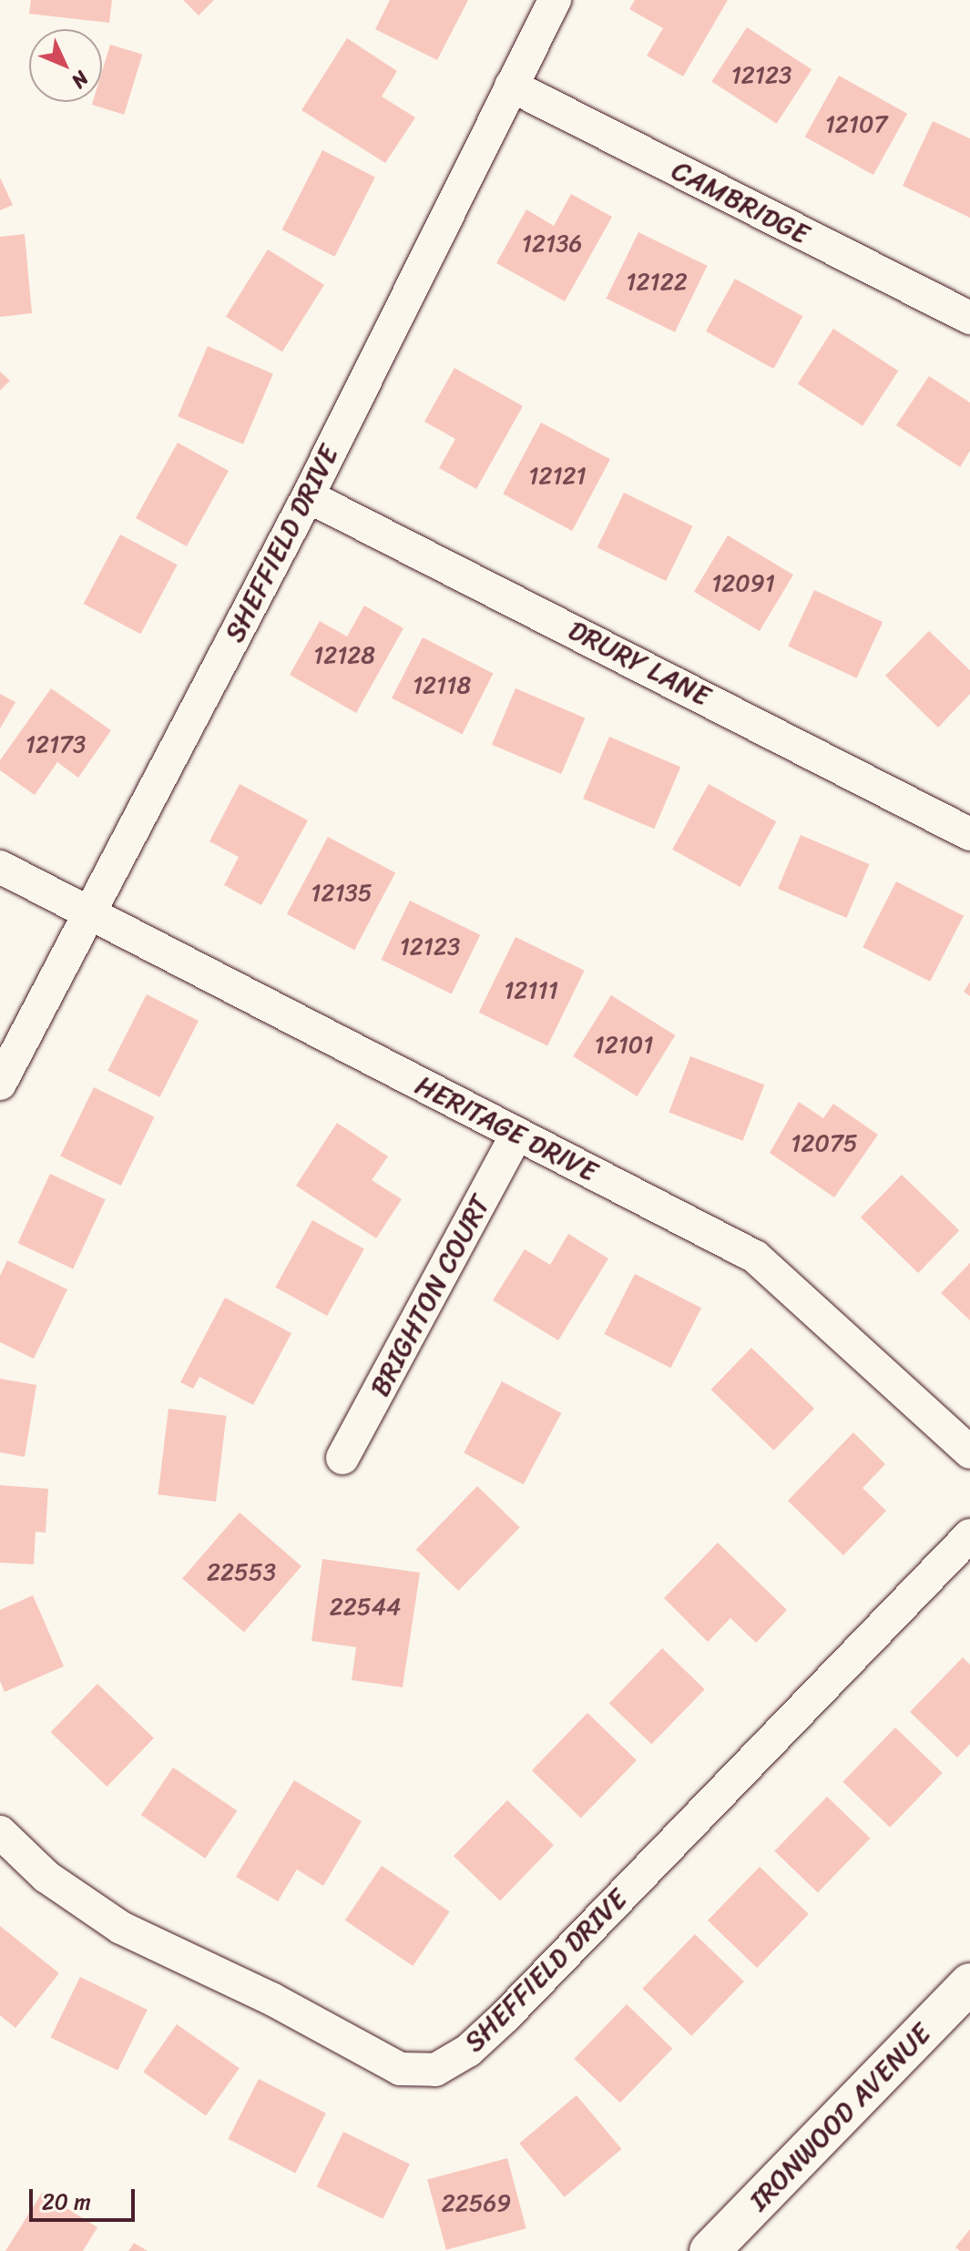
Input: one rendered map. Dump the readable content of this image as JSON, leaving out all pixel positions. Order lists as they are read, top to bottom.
{
  "streets": {
    "main road": ["IRONWOOD AVENUE"],
    "street": [
      "CAMBRIDGE",
      "SHEFFIELD DRIVE",
      "DRURY LANE",
      "HERITAGE DRIVE",
      "BRIGHTON COURT"
    ]
  },
  "crossings": [
    ["CAMBRIDGE", "SHEFFIELD DRIVE"],
    ["SHEFFIELD DRIVE", "DRURY LANE"],
    ["SHEFFIELD DRIVE", "HERITAGE DRIVE"],
    ["HERITAGE DRIVE", "BRIGHTON COURT"]
  ],
  "house_numbers": [
    "12123",
    "12107",
    "12136",
    "12122",
    "12121",
    "12091",
    "12128",
    "12118",
    "12173",
    "12135",
    "12123",
    "12111",
    "12101",
    "12075",
    "22553",
    "22544",
    "22569"
  ],
  "scale_bar": "20 m",
  "north": "bottom right"
}
